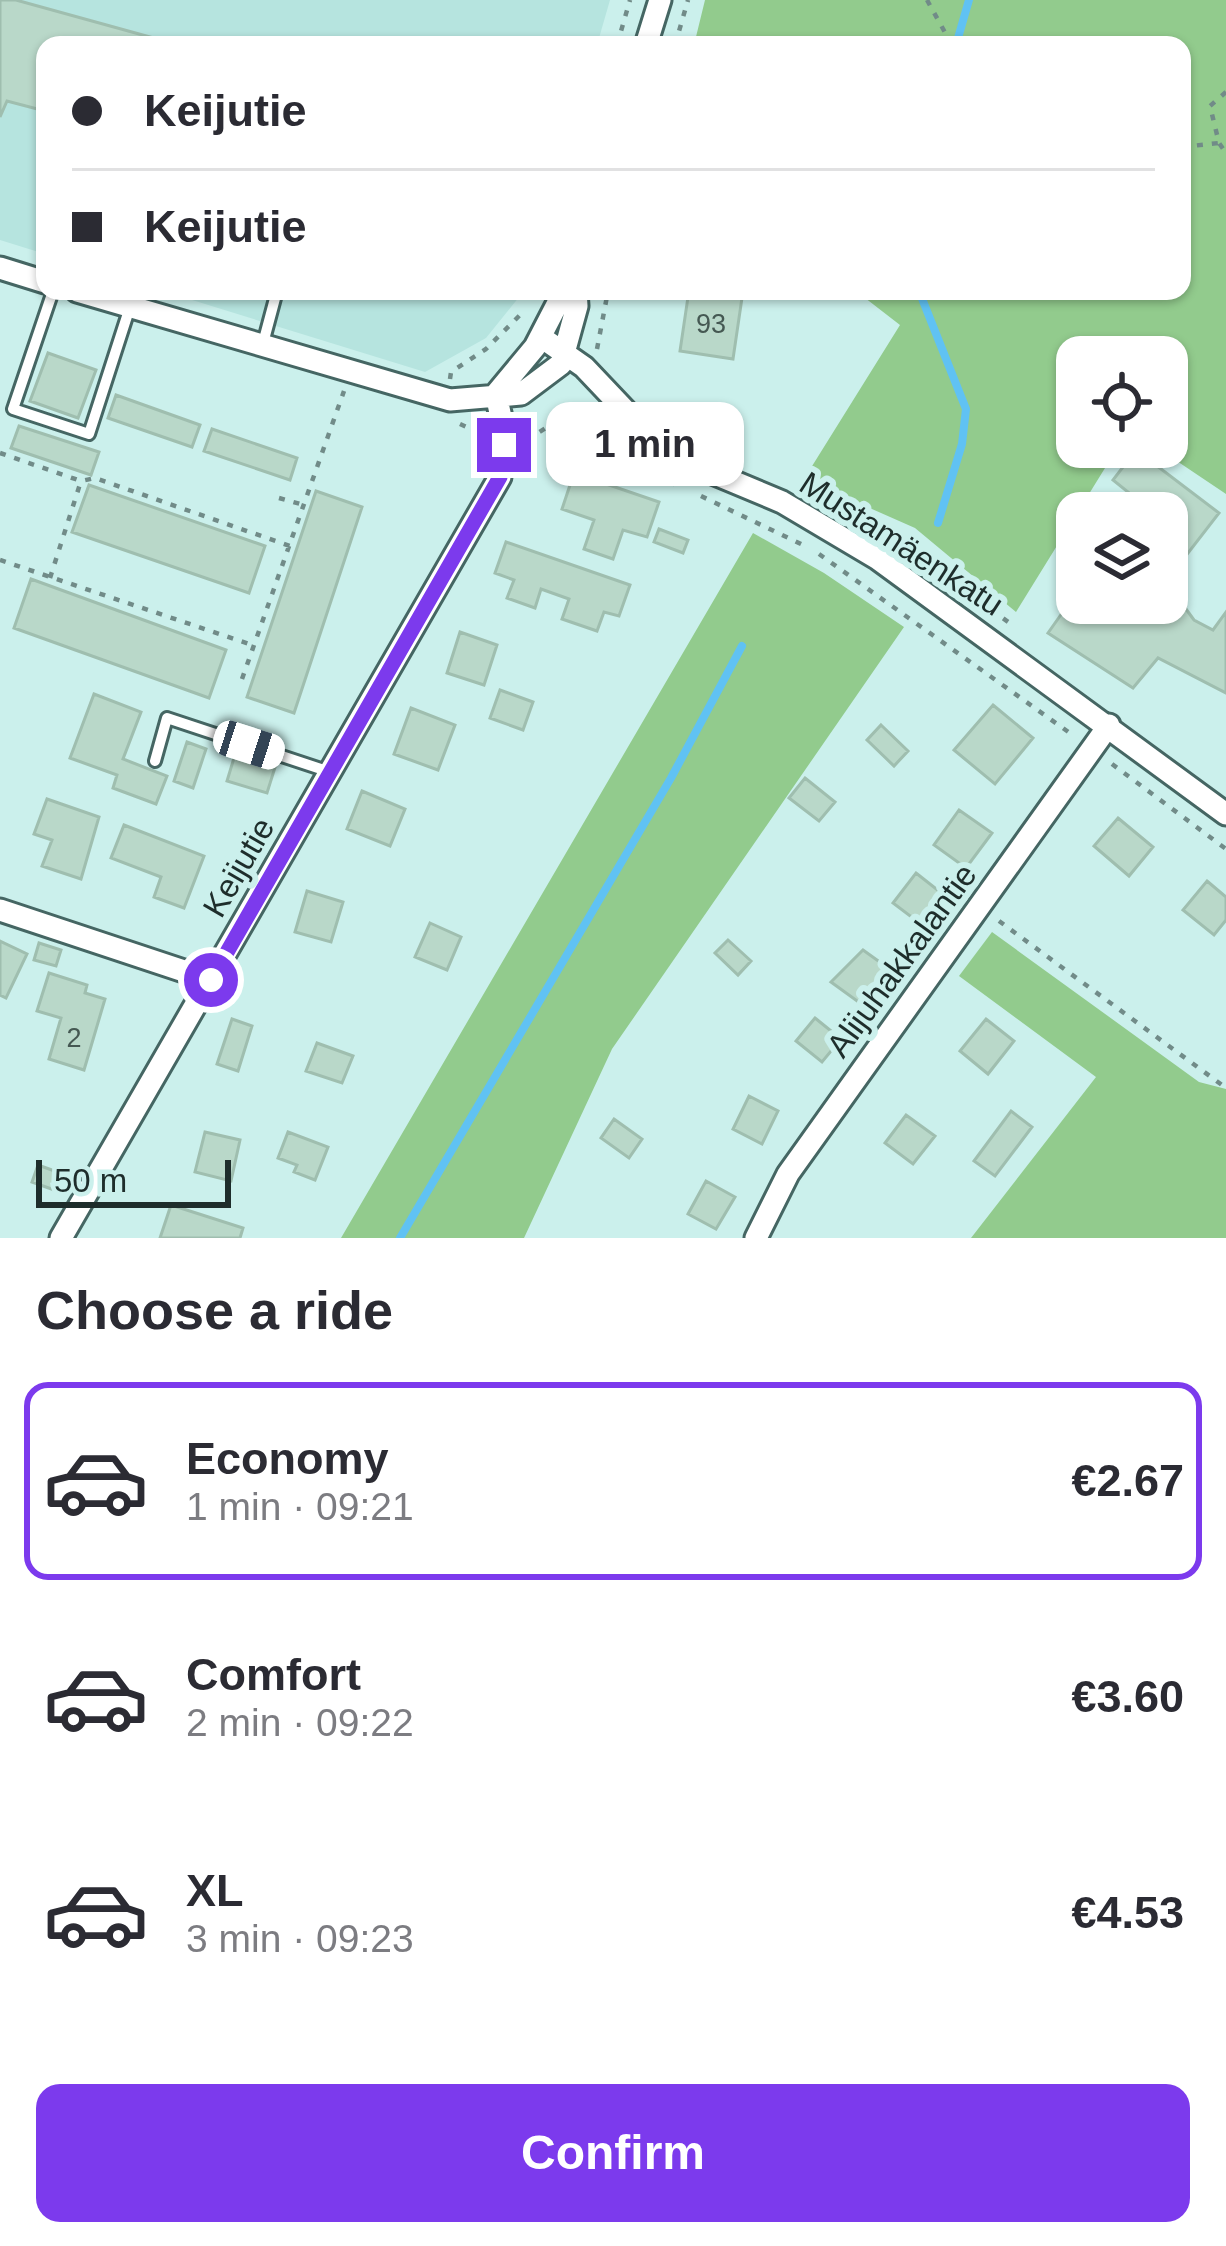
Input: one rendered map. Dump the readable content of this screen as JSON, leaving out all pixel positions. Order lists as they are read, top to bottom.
{
  "streets": {
    "street": ["Mustamäenkatu", "Keijutie", "Alijuhakkalantie"]
  },
  "crossings": [
    ["Mustamäenkatu", "Alijuhakkalantie"]
  ],
  "house_numbers": ["93", "2"],
  "scale_bar": "50 m",
  "page": {
    "banner": ["Keijutie", "Keijutie"],
    "bubble": "1 min",
    "scale": "50 m",
    "heading": "Choose a ride",
    "list": [
      {
        "name": "Economy",
        "note": "1 min · 09:21",
        "value": "€2.67"
      },
      {
        "name": "Comfort",
        "note": "2 min · 09:22",
        "value": "€3.60"
      },
      {
        "name": "XL",
        "note": "3 min · 09:23",
        "value": "€4.53"
      }
    ],
    "buttons": "Confirm"
  }
}
